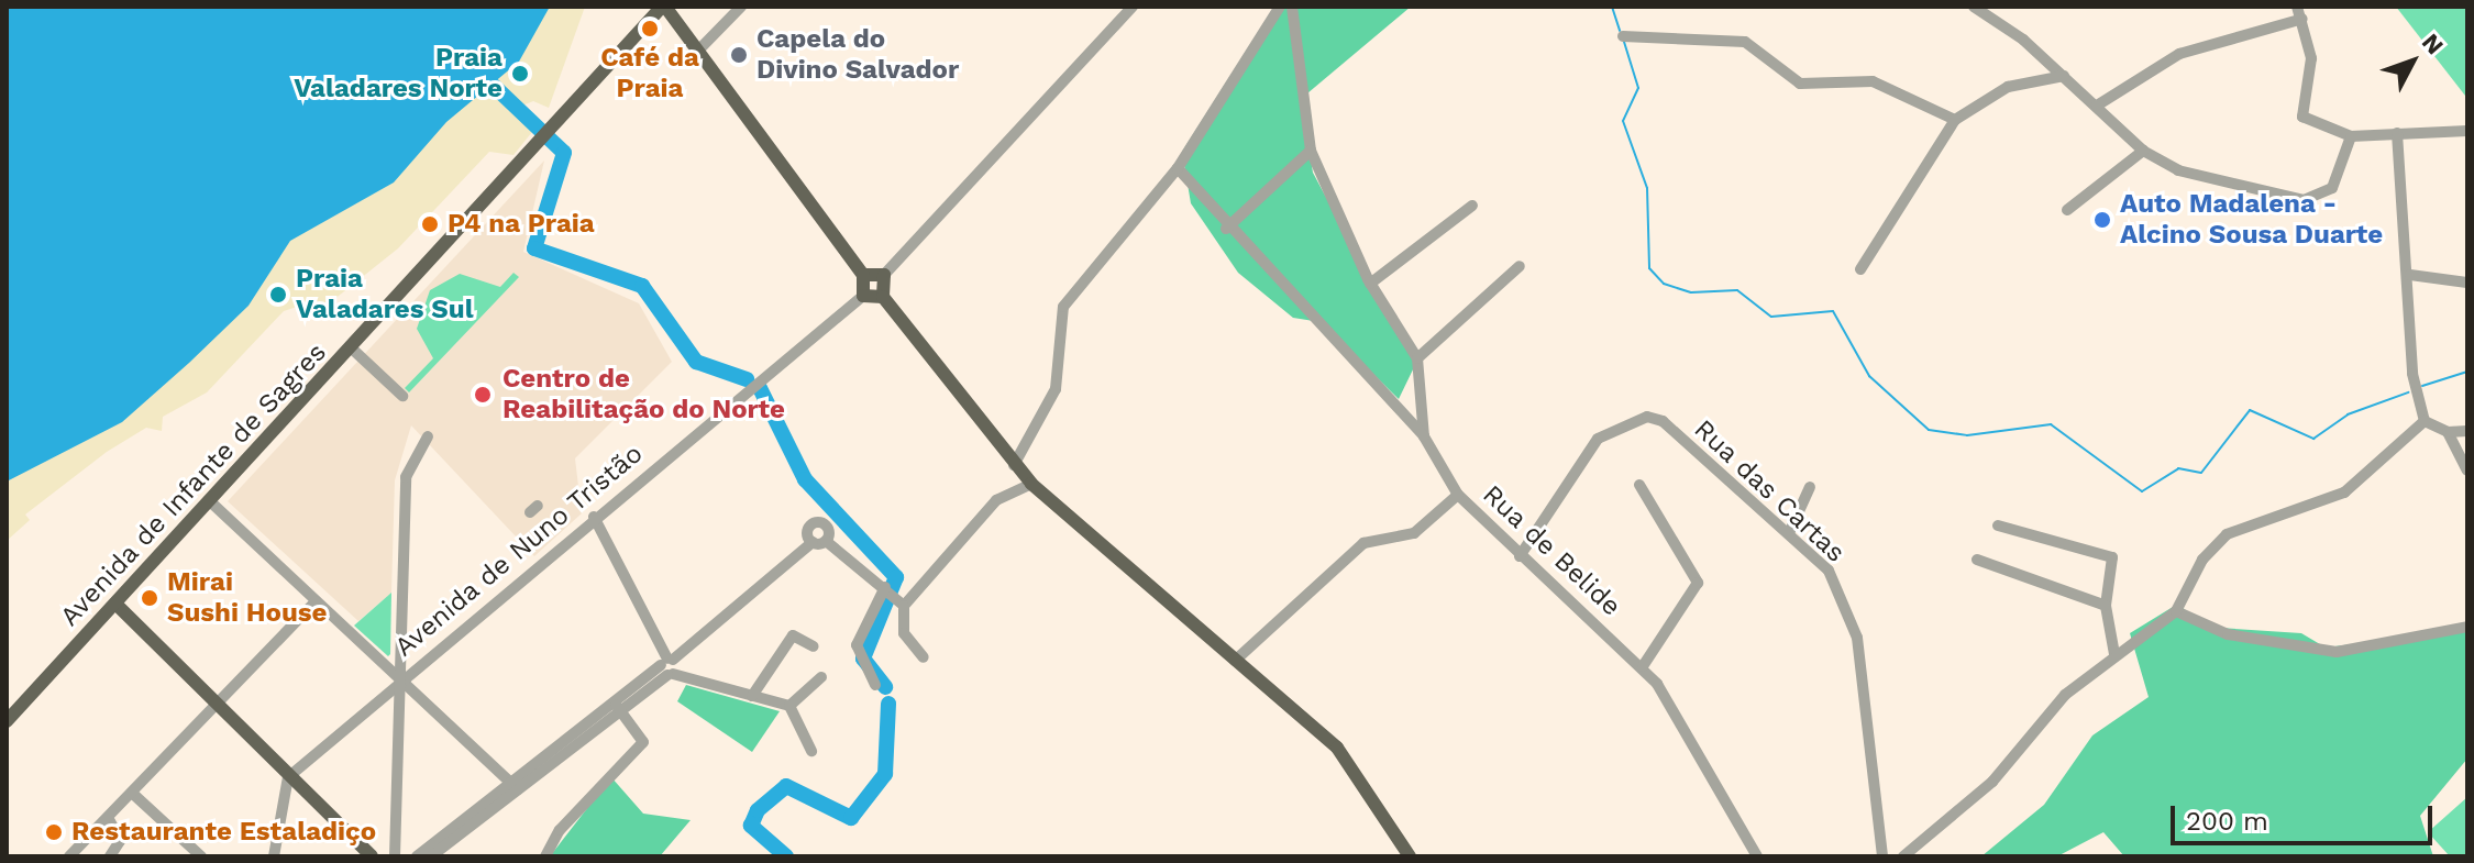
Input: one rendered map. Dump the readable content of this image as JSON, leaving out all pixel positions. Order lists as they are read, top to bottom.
{
  "streets": {
    "main road": ["Avenida de Infante de Sagres"],
    "street": ["Rua das Cartas", "Avenida de Nuno Tristão", "Rua de Belide"]
  },
  "crossings": [
    ["Rua das Cartas", "Rua de Belide"]
  ],
  "places": [
    "Café da Praia",
    "Capela do Divino Salvador",
    "Praia Valadares Norte",
    "Auto Madalena - Alcino Sousa Duarte",
    "P4 na Praia",
    "Praia Valadares Sul",
    "Centro de Reabilitação do Norte",
    "Mirai Sushi House",
    "Restaurante Estaladiço"
  ],
  "scale_bar": "200 m",
  "north": "top right"
}
